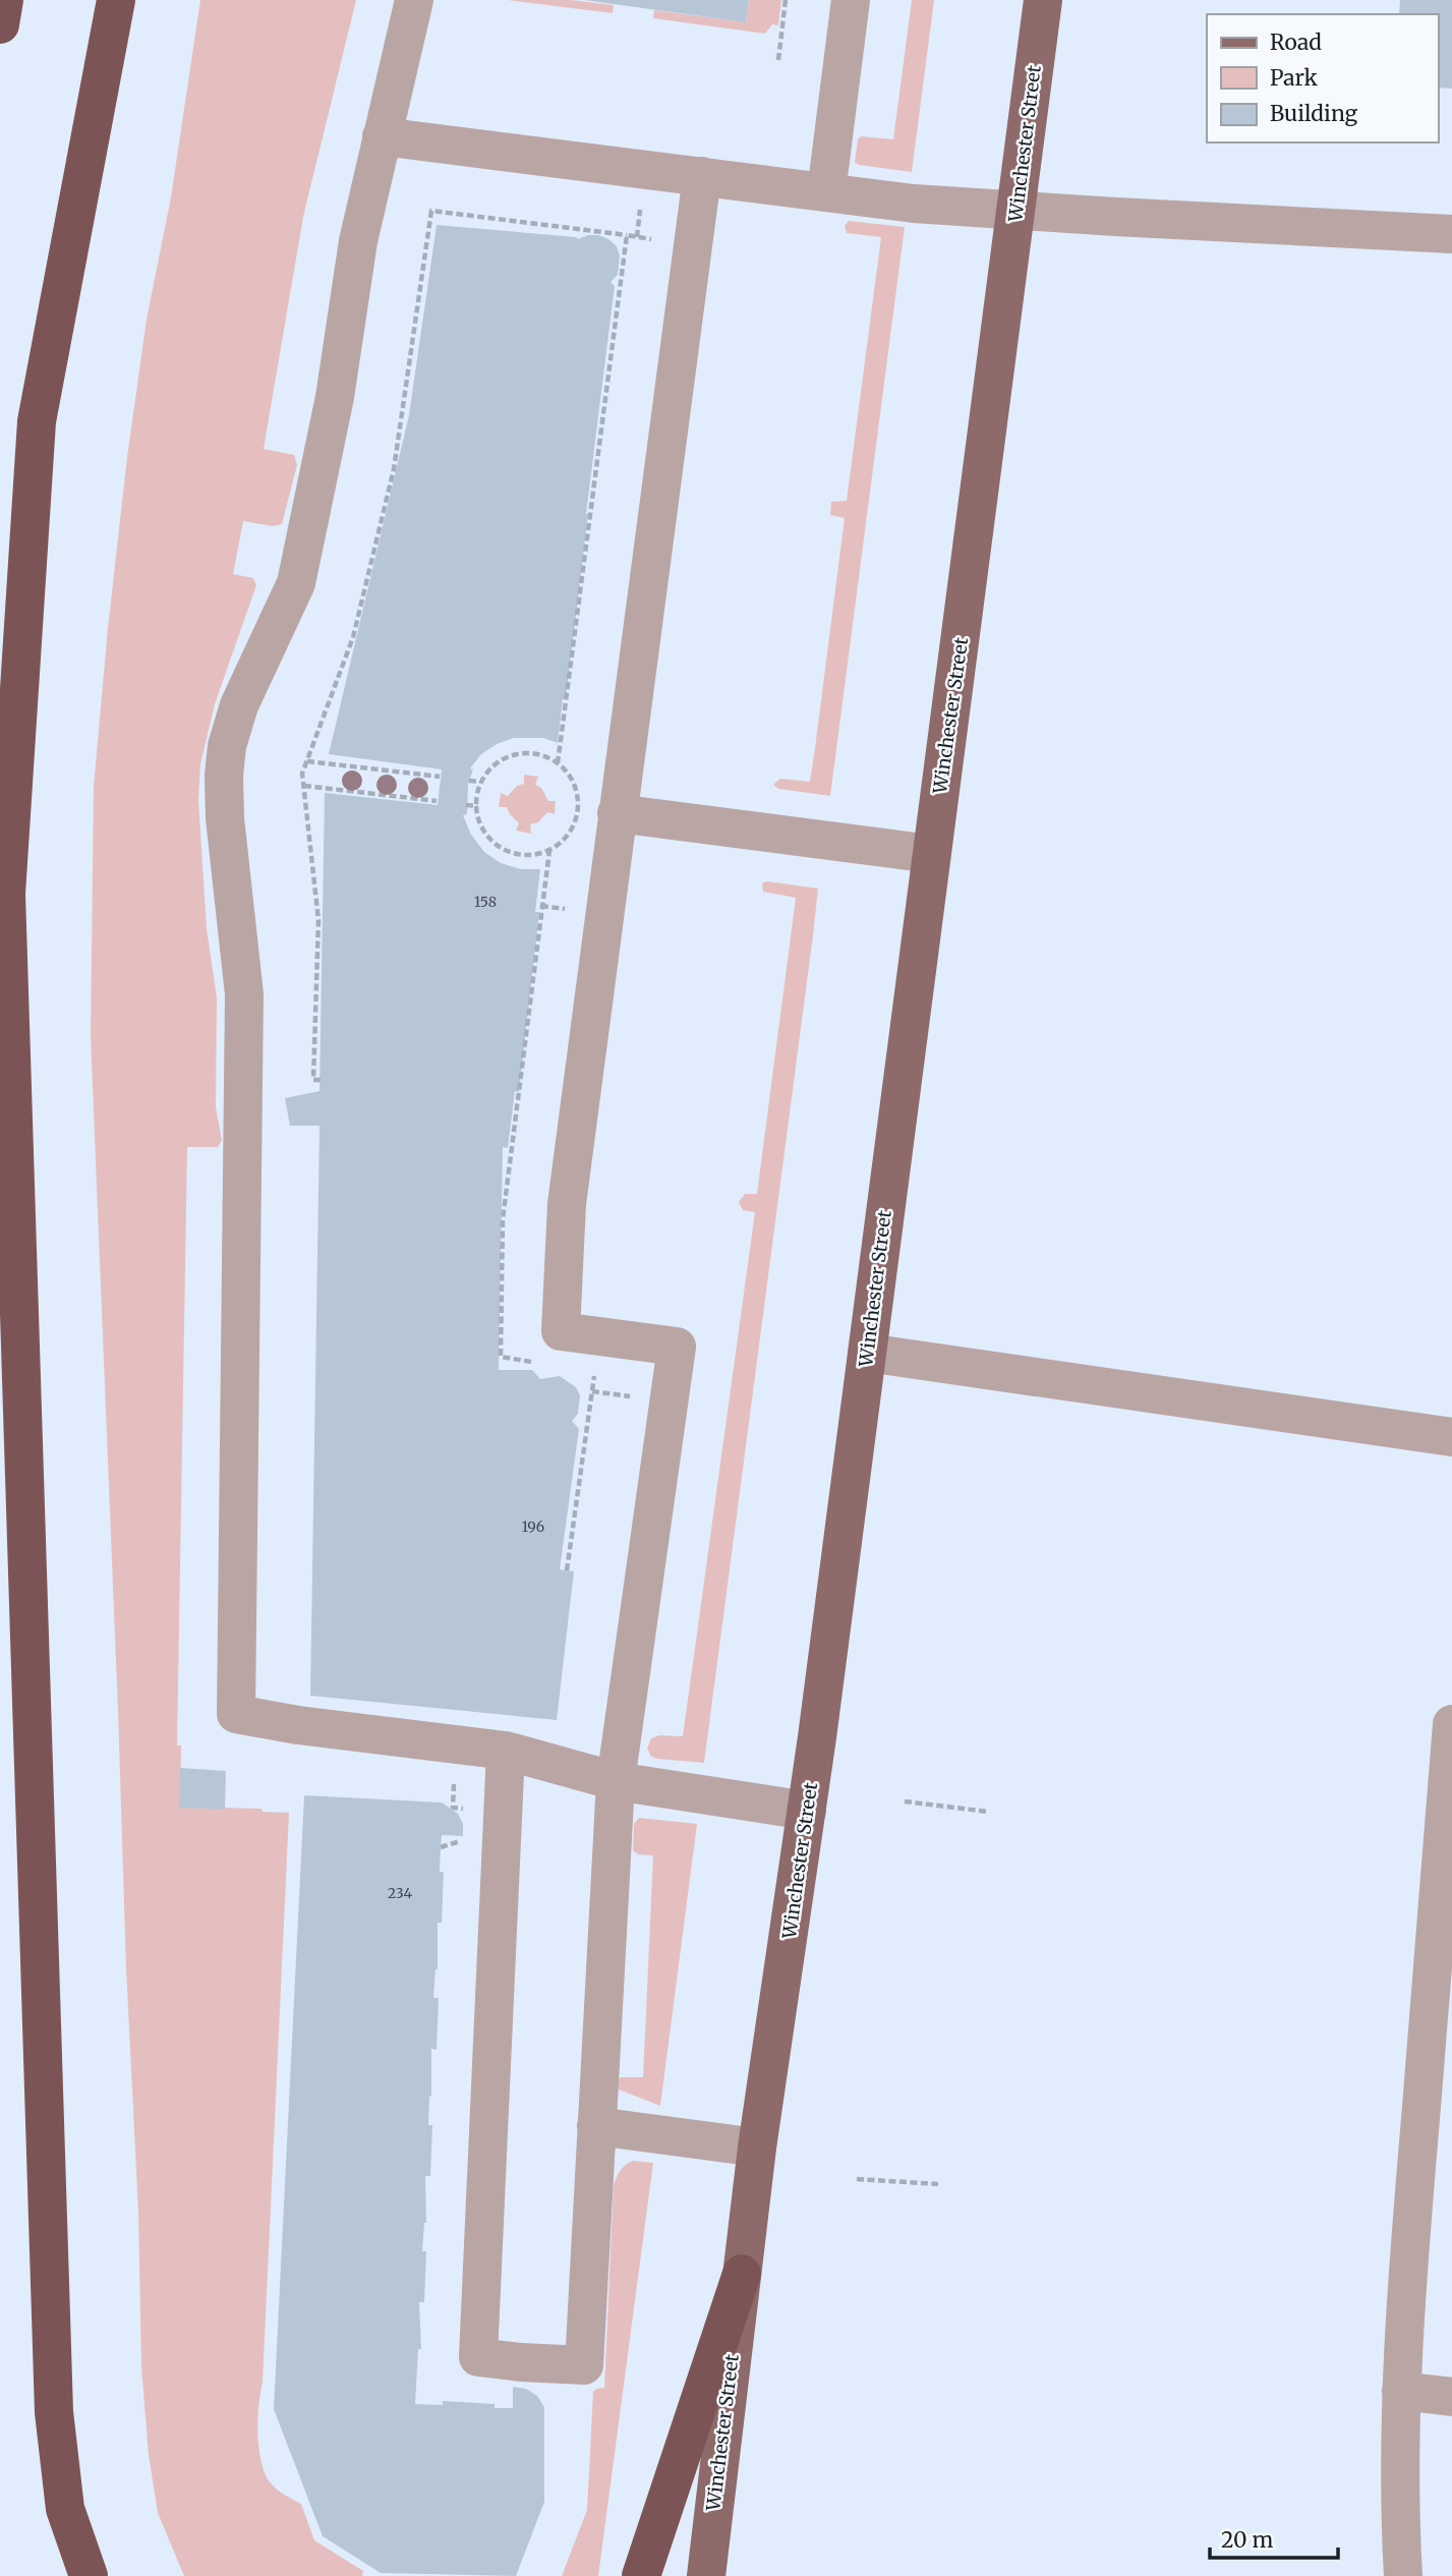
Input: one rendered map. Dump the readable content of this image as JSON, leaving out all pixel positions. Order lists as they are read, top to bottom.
{
  "streets": {
    "main road": ["Winchester Street"]
  },
  "house_numbers": ["158", "196", "234"],
  "legend": ["Road", "Park", "Building"],
  "scale_bar": "20 m"
}
